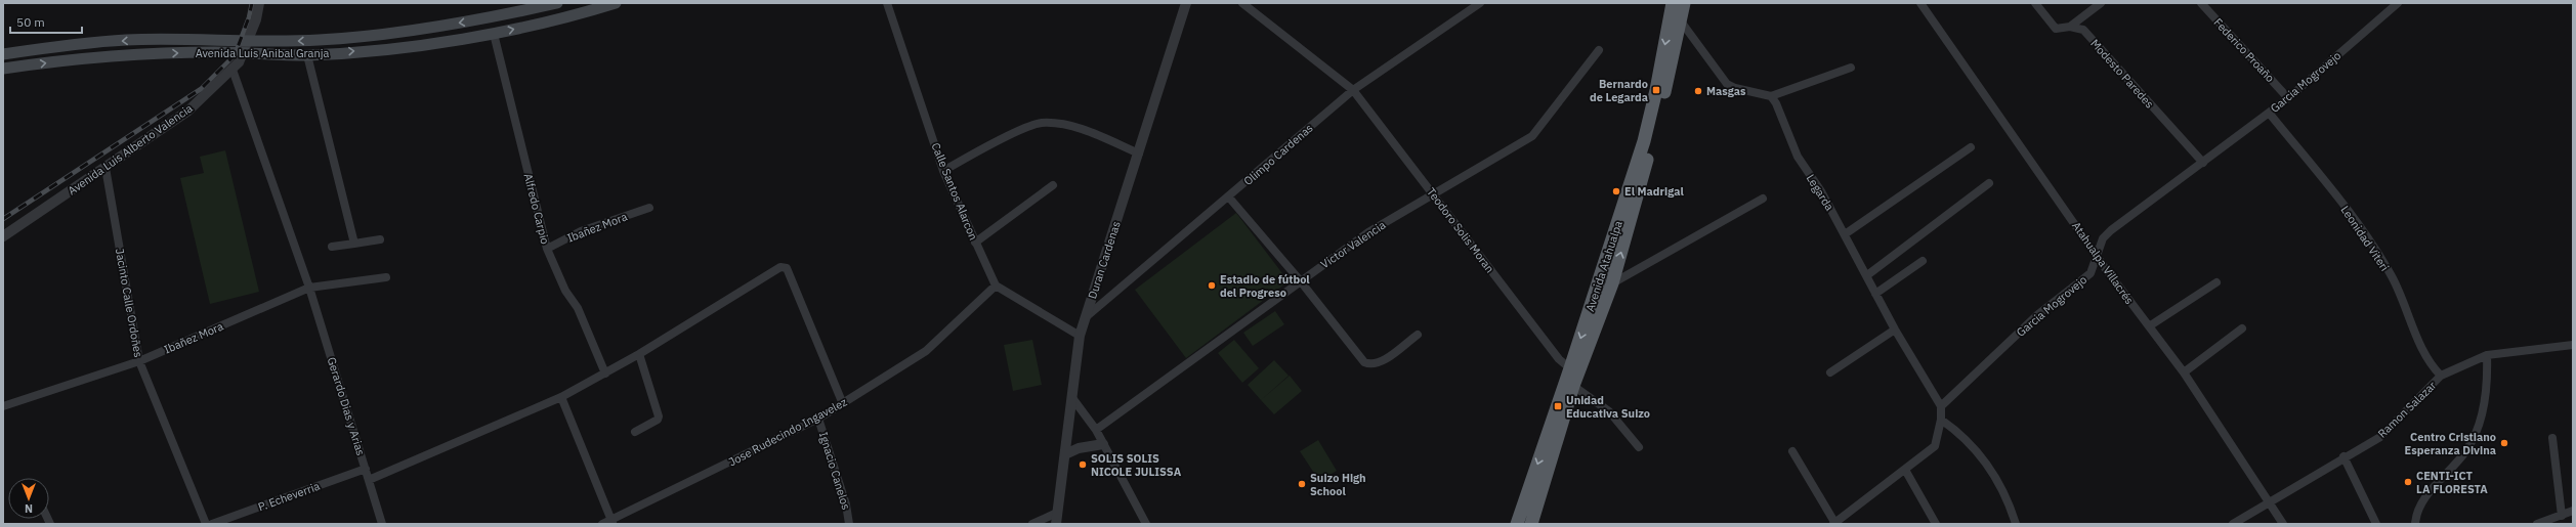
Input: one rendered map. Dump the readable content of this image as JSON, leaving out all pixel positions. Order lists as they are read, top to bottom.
{
  "streets": {
    "highway": ["Avenida Atahualpa"],
    "main road": ["Avenida Luis Anibal Granja"],
    "street": [
      "Federico Proaño",
      "Modesto Paredes",
      "Garcia Mogrovejo",
      "Avenida Luis Alberto Valencia",
      "Olimpo Cardenas",
      "Calle Santos Alarcon",
      "Legarda",
      "Alfredo Carpio",
      "Ibañez Mora",
      "Teodoro Solis Moran",
      "Leonidad Viteri",
      "Victor Valencia",
      "Duran Cardenas",
      "Atahualpa Villacrés",
      "Jacinto Calle Ordoñes",
      "Gerardo Dias y Arias",
      "Ramon Salazar",
      "Jose Rudecindo Ingavelez",
      "Ignacio Canelos",
      "P. Echeverria"
    ]
  },
  "crossings": [
    ["Federico Proaño", "Garcia Mogrovejo"],
    ["Avenida Luis Anibal Granja", "Avenida Luis Alberto Valencia"],
    ["Avenida Luis Anibal Granja", "Alfredo Carpio"],
    ["Modesto Paredes", "Garcia Mogrovejo"],
    ["Garcia Mogrovejo", "Legarda"],
    ["Garcia Mogrovejo", "Leonidad Viteri"],
    ["Garcia Mogrovejo", "Atahualpa Villacrés"],
    ["Avenida Luis Alberto Valencia", "Jacinto Calle Ordoñes"],
    ["Avenida Luis Alberto Valencia", "Gerardo Dias y Arias"],
    ["Olimpo Cardenas", "Teodoro Solis Moran"],
    ["Olimpo Cardenas", "Duran Cardenas"],
    ["Calle Santos Alarcon", "Jose Rudecindo Ingavelez"],
    ["Alfredo Carpio", "Ibañez Mora"],
    ["Ibañez Mora", "Jacinto Calle Ordoñes"],
    ["Ibañez Mora", "Gerardo Dias y Arias"],
    ["Teodoro Solis Moran", "Victor Valencia"],
    ["Teodoro Solis Moran", "Avenida Atahualpa"],
    ["Leonidad Viteri", "Ramon Salazar"],
    ["Atahualpa Villacrés", "Ramon Salazar"],
    ["Gerardo Dias y Arias", "P. Echeverria"],
    ["Jose Rudecindo Ingavelez", "Ignacio Canelos"]
  ],
  "places": {
    "transit": ["Bernardo de Legarda", "Unidad Educativa Suizo"],
    "other": [
      "Masgas",
      "El Madrigal",
      "Estadio de fútbol del Progreso",
      "Centro Cristiano Esperanza Divina",
      "SOLIS SOLIS NICOLE JULISSA",
      "CENTI-ICT LA FLORESTA",
      "Suizo High School"
    ]
  },
  "scale_bar": "50 m",
  "north": "bottom"
}
